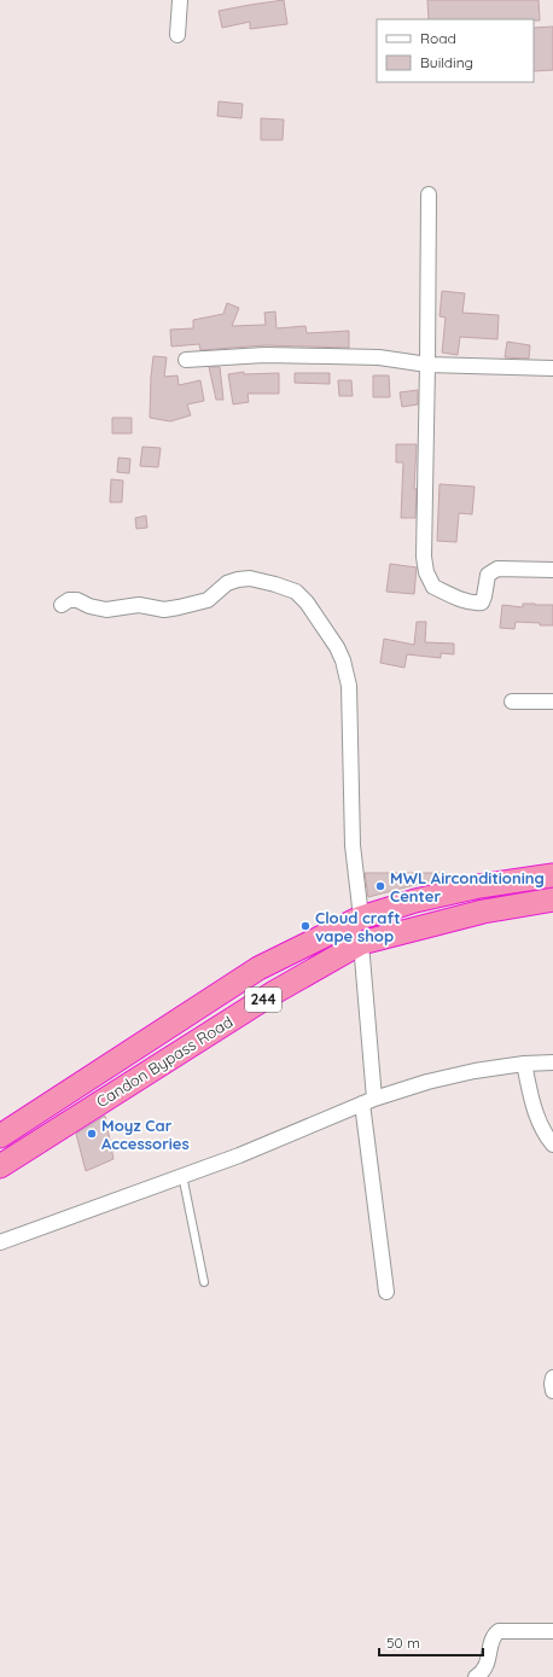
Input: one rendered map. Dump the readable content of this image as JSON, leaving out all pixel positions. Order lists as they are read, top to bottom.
{
  "streets": {
    "highway": ["244", "Candon Bypass Road"]
  },
  "places": ["MWL Airconditioning Center", "Cloud craft vape shop", "Moyz Car Accessories"],
  "legend": ["Road", "Building"],
  "scale_bar": "50 m"
}
